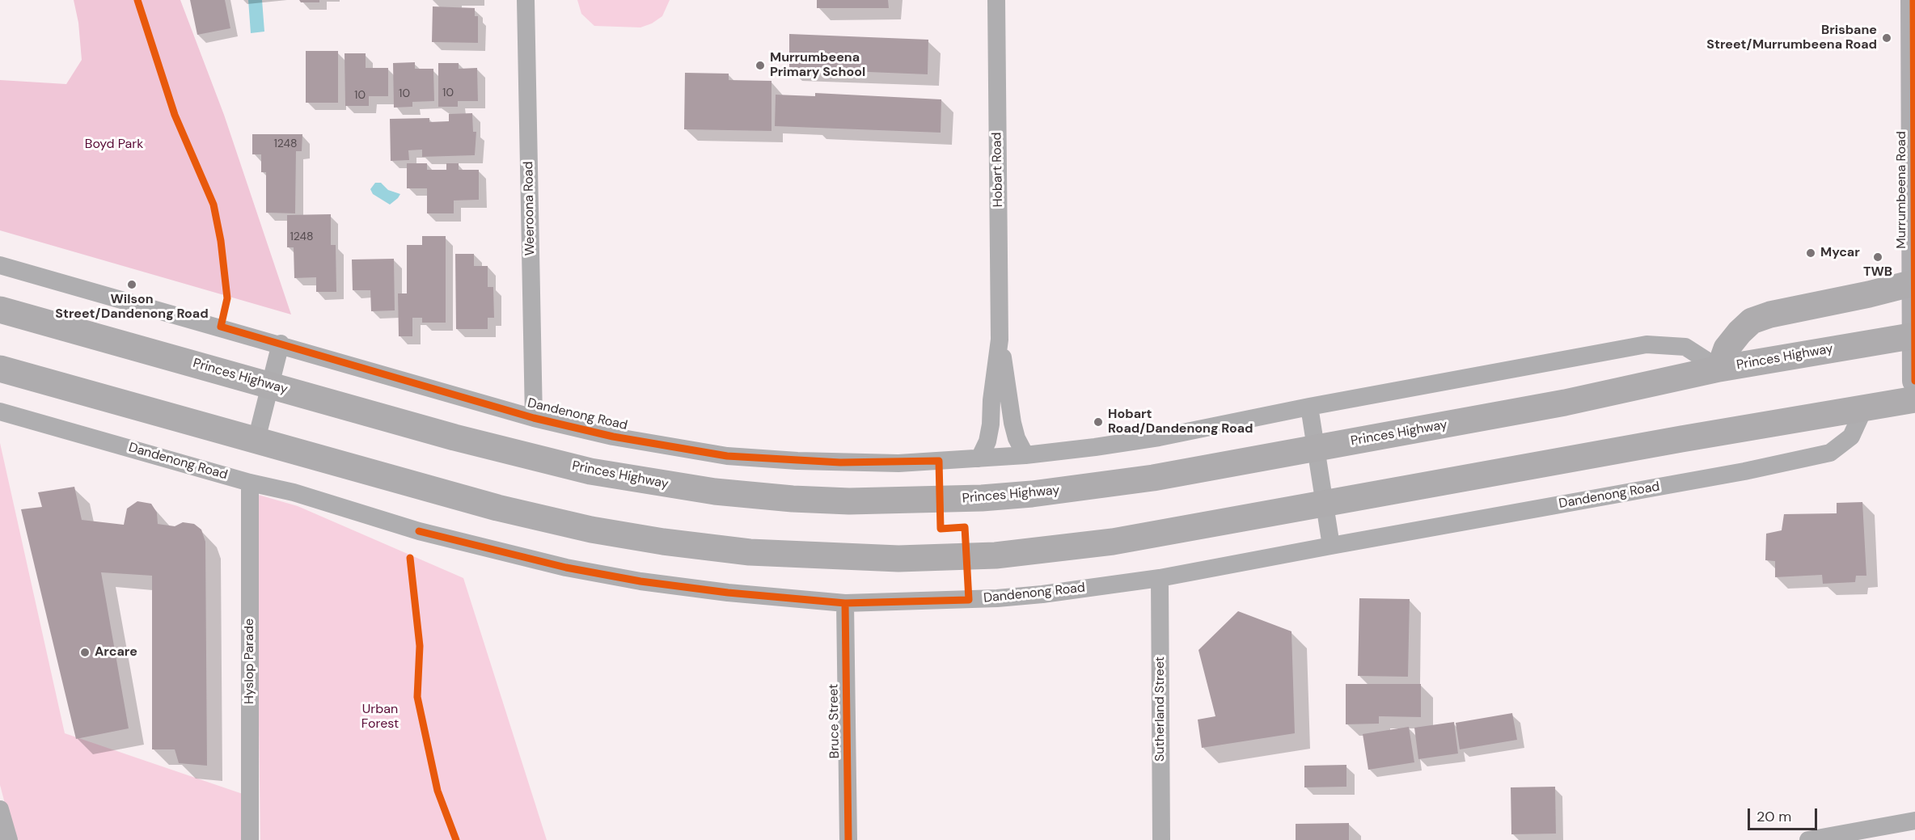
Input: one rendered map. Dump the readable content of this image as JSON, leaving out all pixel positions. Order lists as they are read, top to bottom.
{
  "streets": {
    "highway": ["Princes Highway"],
    "main road": ["Murrumbeena Road"],
    "street": [
      "Hobart Road",
      "Weeroona Road",
      "Dandenong Road",
      "Hyslop Parade",
      "Sutherland Street",
      "Bruce Street"
    ]
  },
  "crossings": [
    ["Hobart Road", "Dandenong Road"],
    ["Murrumbeena Road", "Princes Highway"],
    ["Weeroona Road", "Dandenong Road"],
    ["Princes Highway", "Dandenong Road"],
    ["Dandenong Road", "Hyslop Parade"],
    ["Dandenong Road", "Sutherland Street"],
    ["Dandenong Road", "Bruce Street"]
  ],
  "parks": ["Boyd Park", "Urban Forest"],
  "places": [
    "Brisbane Street/Murrumbeena Road",
    "Murrumbeena Primary School",
    "Mycar",
    "TWB",
    "Wilson Street/Dandenong Road",
    "Hobart Road/Dandenong Road",
    "Arcare"
  ],
  "house_numbers": [
    "10",
    "10",
    "10",
    "1248",
    "1248"
  ],
  "scale_bar": "20 m"
}
